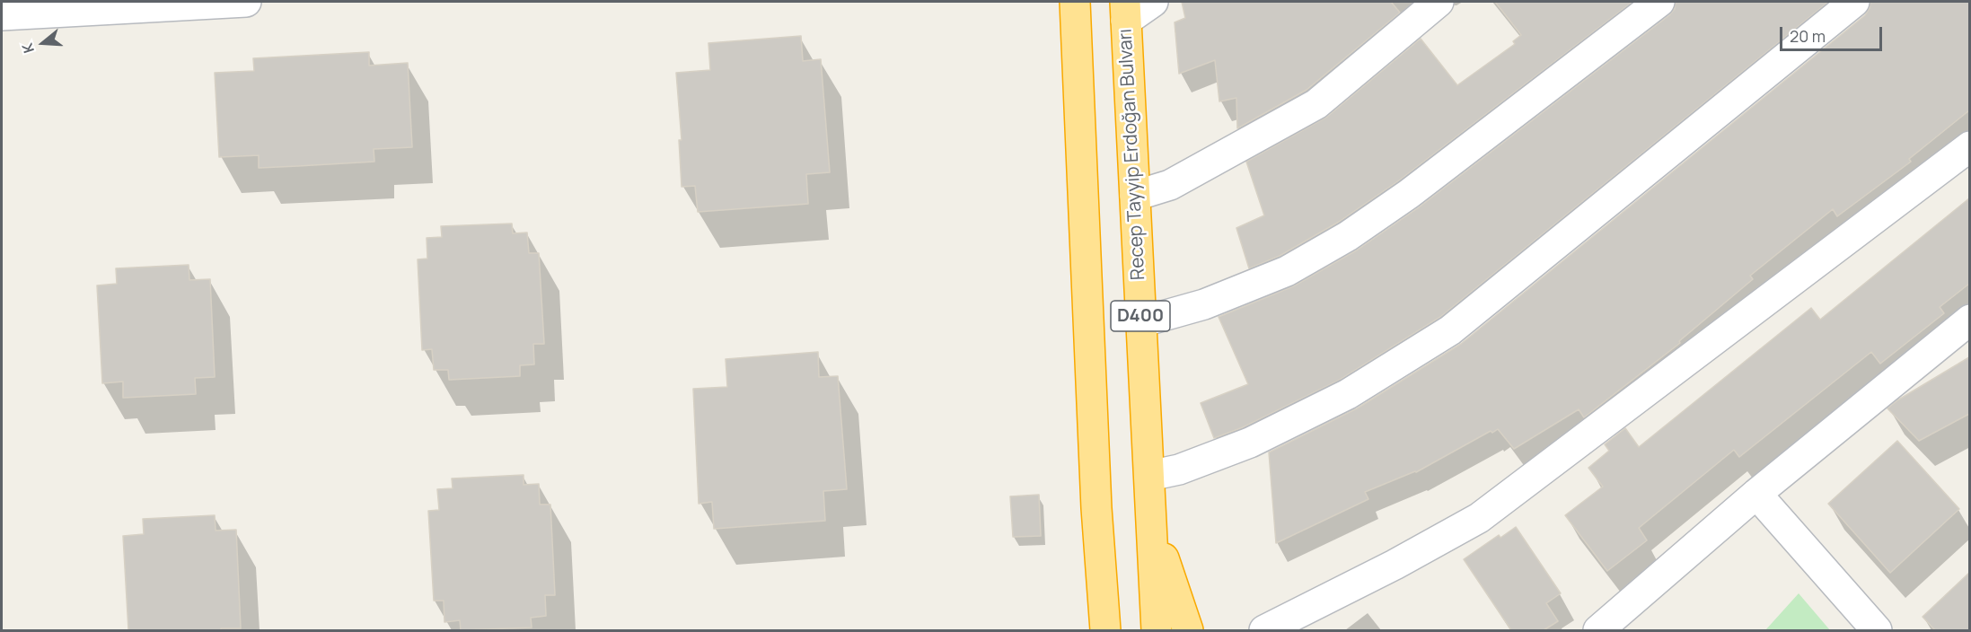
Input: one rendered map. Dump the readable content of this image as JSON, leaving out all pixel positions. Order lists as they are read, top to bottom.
{
  "streets": {
    "highway": ["Recep Tayyip Erdoğan Bulvarı", "D400"]
  },
  "scale_bar": "20 m",
  "north": "left"
}
